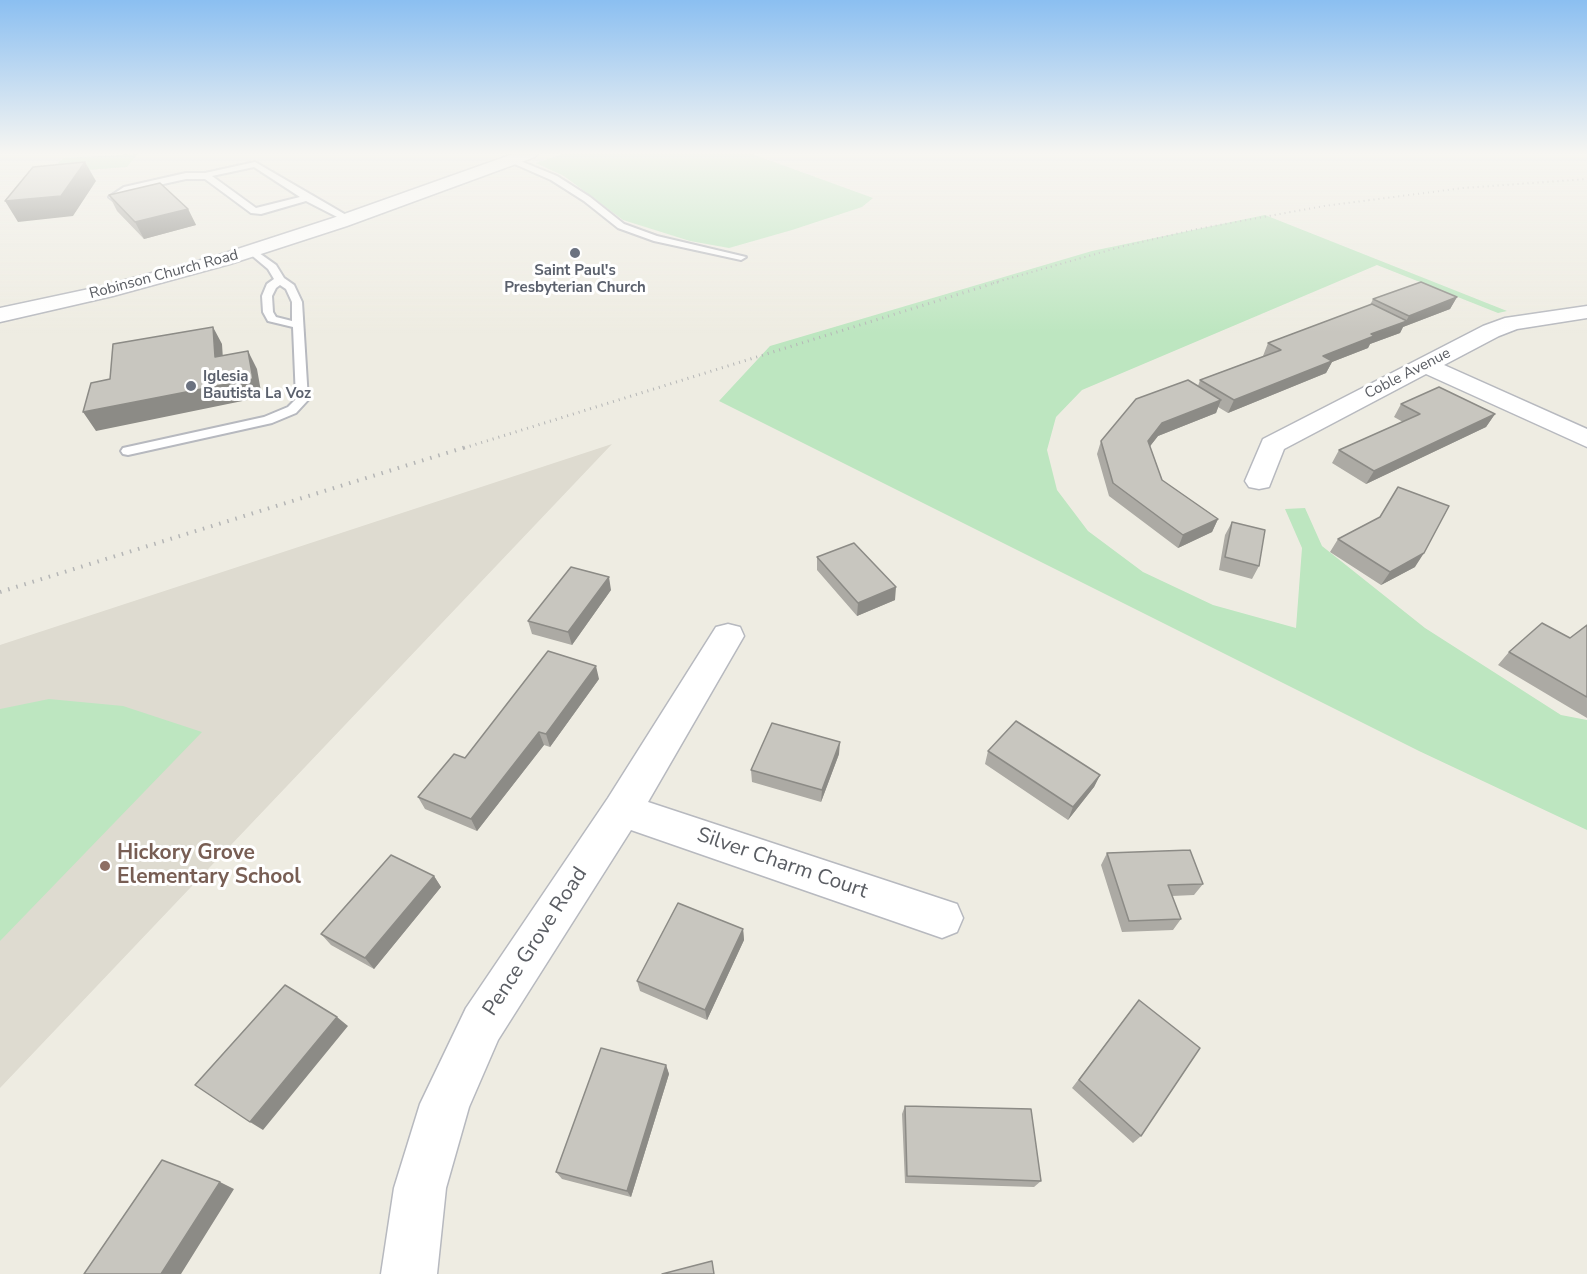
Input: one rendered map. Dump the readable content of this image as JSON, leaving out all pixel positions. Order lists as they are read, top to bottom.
{
  "streets": {
    "street": [
      "Robinson Church Road",
      "Coble Avenue",
      "Silver Charm Court",
      "Pence Grove Road"
    ]
  },
  "crossings": [
    ["Silver Charm Court", "Pence Grove Road"]
  ],
  "places": ["Saint Paul's Presbyterian Church", "Iglesia Bautista La Voz", "Hickory Grove Elementary School"]
}
